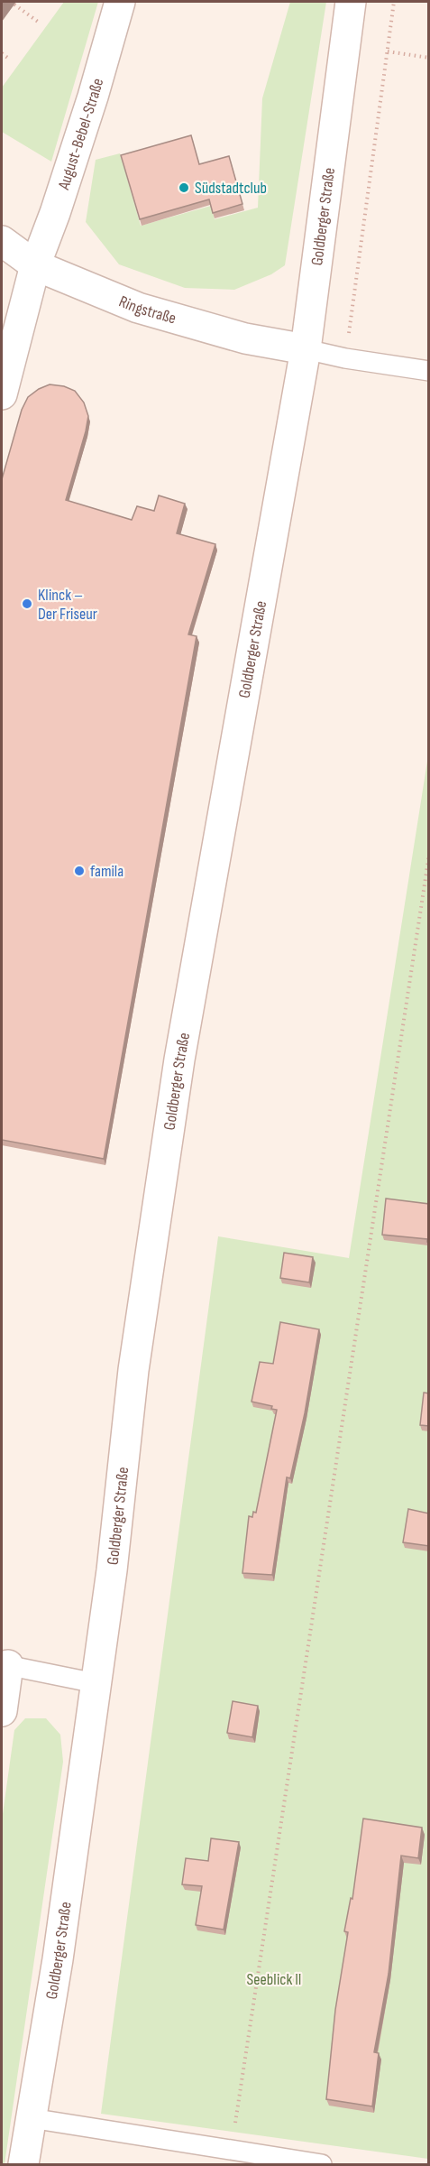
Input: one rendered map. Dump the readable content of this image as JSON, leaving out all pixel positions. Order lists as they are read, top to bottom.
{
  "streets": {
    "main road": ["August-Bebel-Straße", "Goldberger Straße", "Ringstraße"]
  },
  "crossings": [
    ["August-Bebel-Straße", "Ringstraße"],
    ["Goldberger Straße", "Ringstraße"]
  ],
  "parks": ["Seeblick II"],
  "places": ["Südstadtclub", "Klinck – Der Friseur", "famila"]
}
